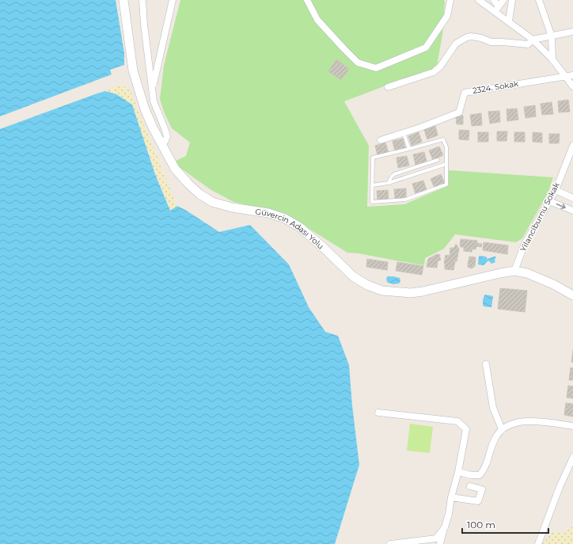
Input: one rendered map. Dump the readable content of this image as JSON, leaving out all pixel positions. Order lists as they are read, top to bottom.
{
  "streets": {
    "main road": ["Güvercin Adası Yolu"],
    "street": ["2324. Sokak", "Yilanciburnu Sokak"]
  },
  "crossings": [
    ["Yilanciburnu Sokak", "Güvercin Adası Yolu"]
  ],
  "scale_bar": "100 m"
}
